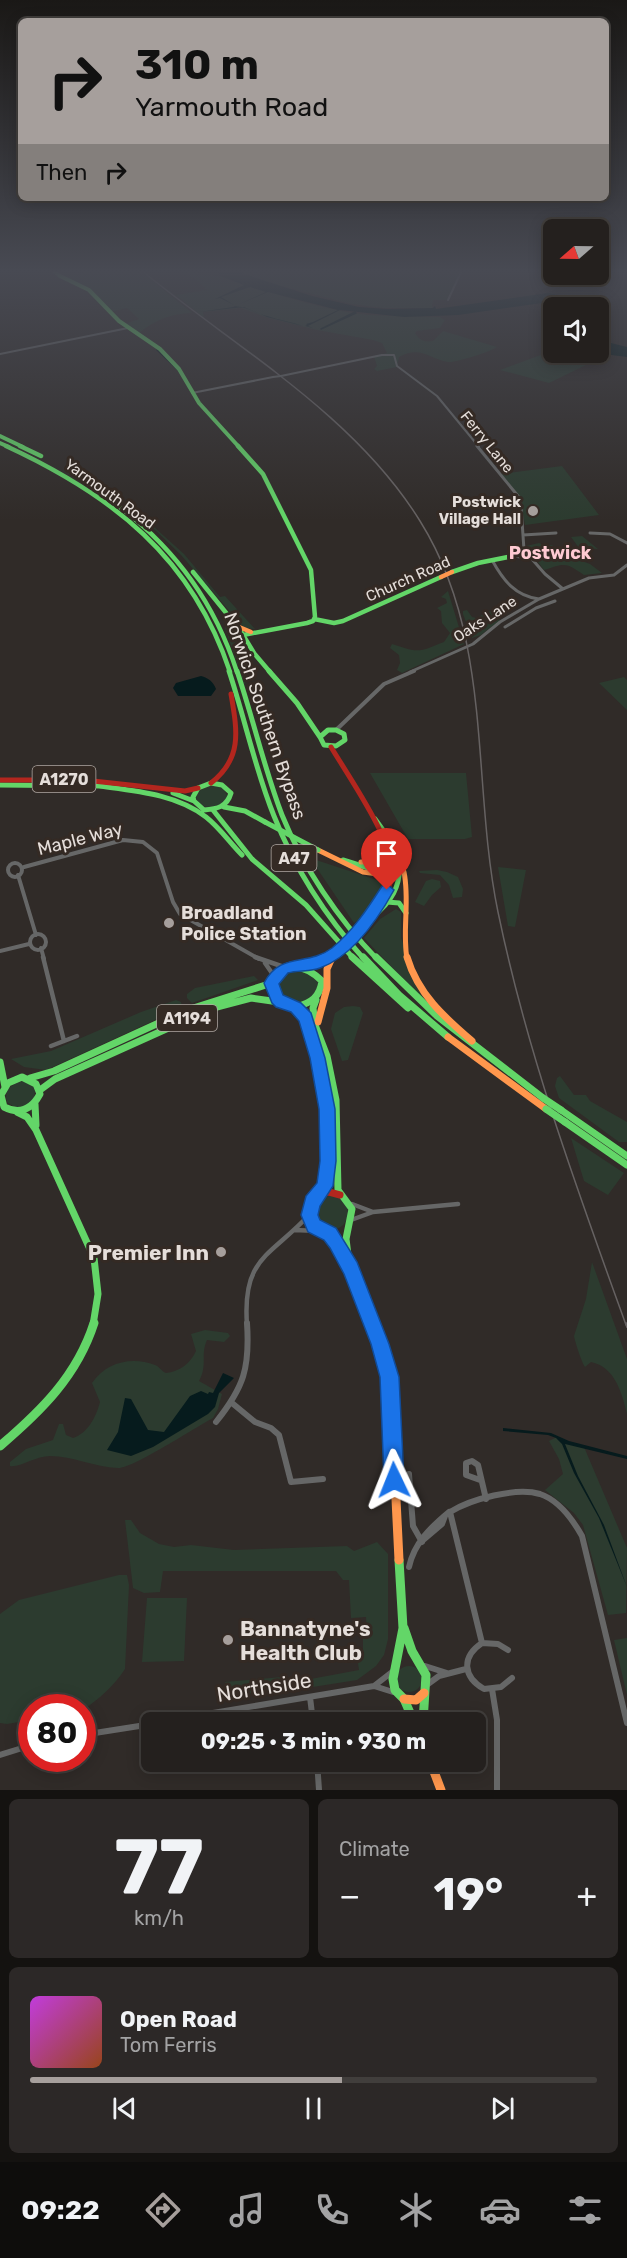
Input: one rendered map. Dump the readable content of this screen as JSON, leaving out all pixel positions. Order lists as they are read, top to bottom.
{
  "streets": {
    "main road": [
      "Yarmouth Road",
      "Church Road",
      "Norwich Southern Bypass",
      "A1270",
      "A47",
      "A1194"
    ],
    "street": [
      "Ferry Lane",
      "Oaks Lane",
      "Maple Way",
      "Northside"
    ]
  },
  "crossings": [
    ["Yarmouth Road", "Norwich Southern Bypass"],
    ["Yarmouth Road", "A47"],
    ["Norwich Southern Bypass", "A47"],
    ["A1270", "A47"],
    ["Maple Way", "A1194"]
  ],
  "districts": ["Postwick"],
  "places": [
    "Postwick Village Hall",
    "Broadland Police Station",
    "Premier Inn",
    "Bannatyne's Health Club"
  ],
  "north": "left",
  "page": {
    "turn": ["310 m", "Yarmouth Road"],
    "then": "Then",
    "limit": "80",
    "trip": "09:25 · 3 min · 930 m",
    "tile": [
      ["77", "km/h"],
      "Climate"
    ],
    "heat": ["−", "19°", "+"],
    "song": ["Open Road", "Tom Ferris"],
    "tabs": "09:22"
  }
}
